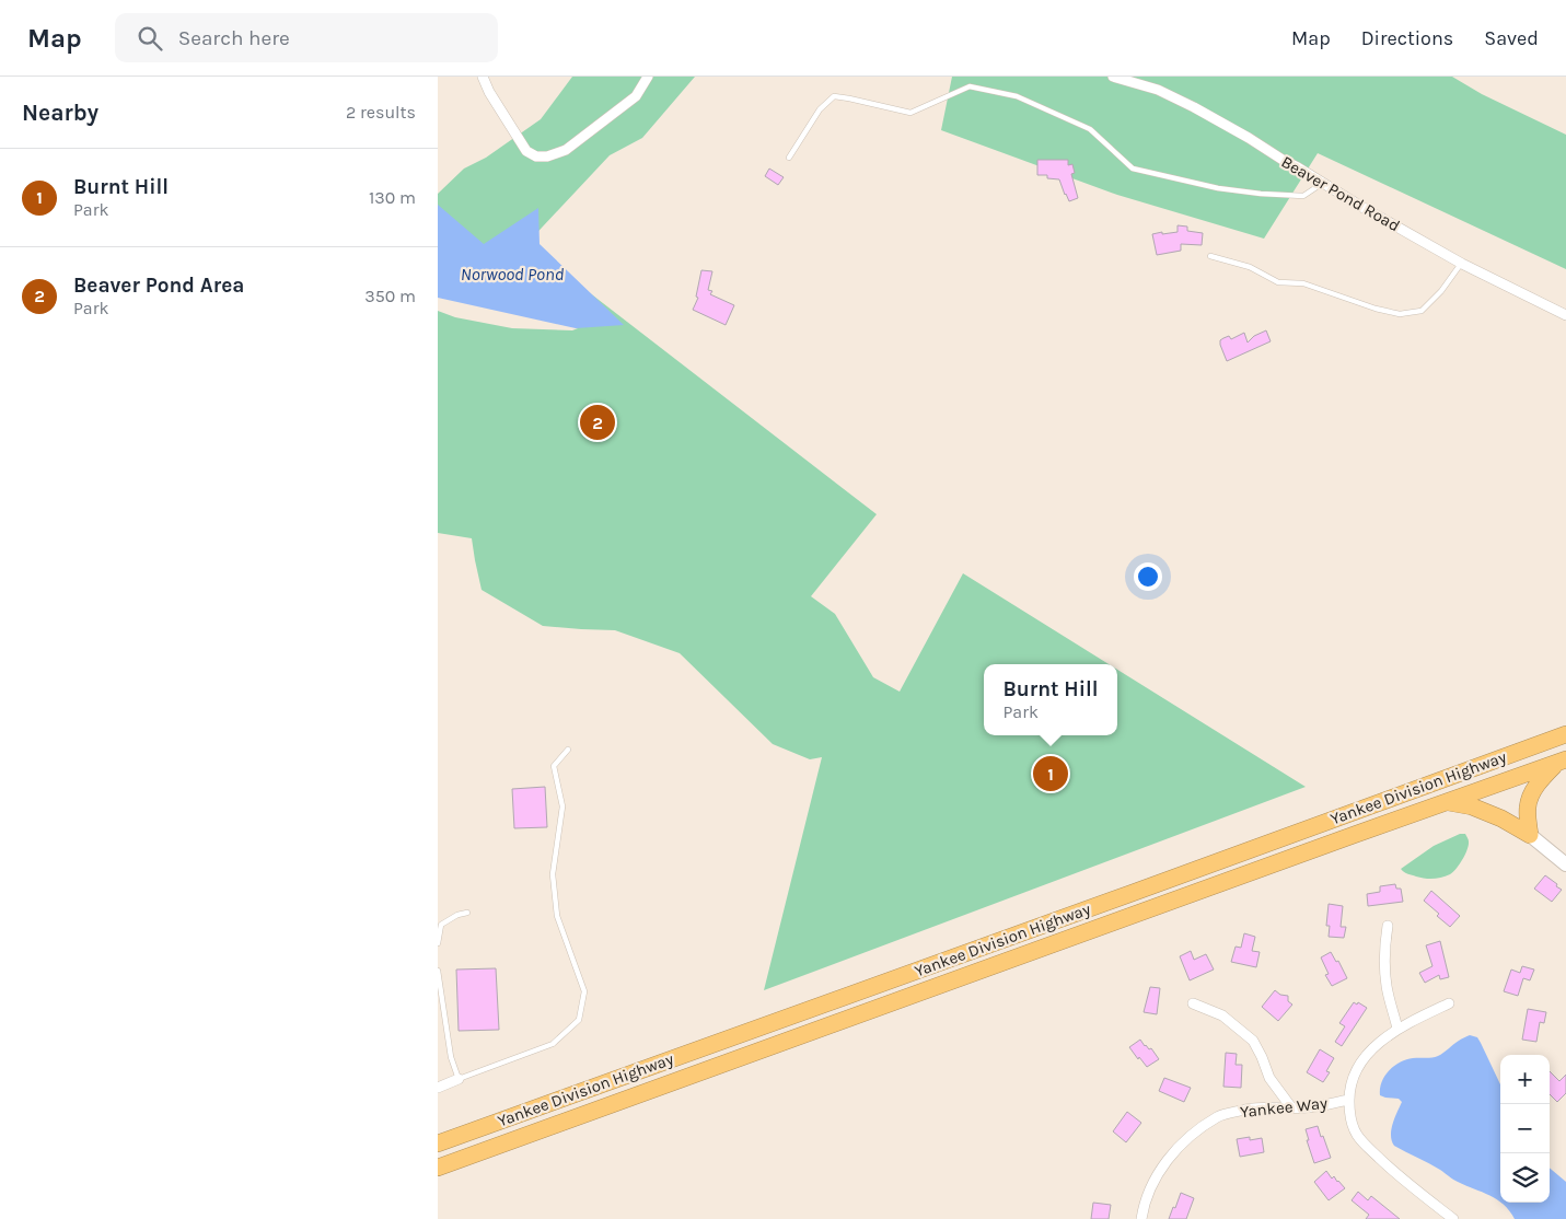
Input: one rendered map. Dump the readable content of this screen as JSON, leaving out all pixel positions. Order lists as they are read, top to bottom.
{
  "streets": {
    "highway": ["Yankee Division Highway"],
    "street": ["Beaver Pond Road", "Yankee Way"]
  },
  "water": ["Norwood Pond"],
  "page": {
    "header": "Map",
    "search": "Search here",
    "nav": ["Map", "Directions", "Saved"],
    "heading": ["Nearby", "2 results"],
    "list": [
      {
        "mark": "1",
        "name": "Burnt Hill",
        "note": "Park",
        "value": "130 m"
      },
      {
        "mark": "2",
        "name": "Beaver Pond Area",
        "note": "Park",
        "value": "350 m"
      }
    ],
    "pins": ["2", "1"],
    "popup": ["Burnt Hill", "Park"],
    "map_buttons": ["+", "−"]
  }
}
